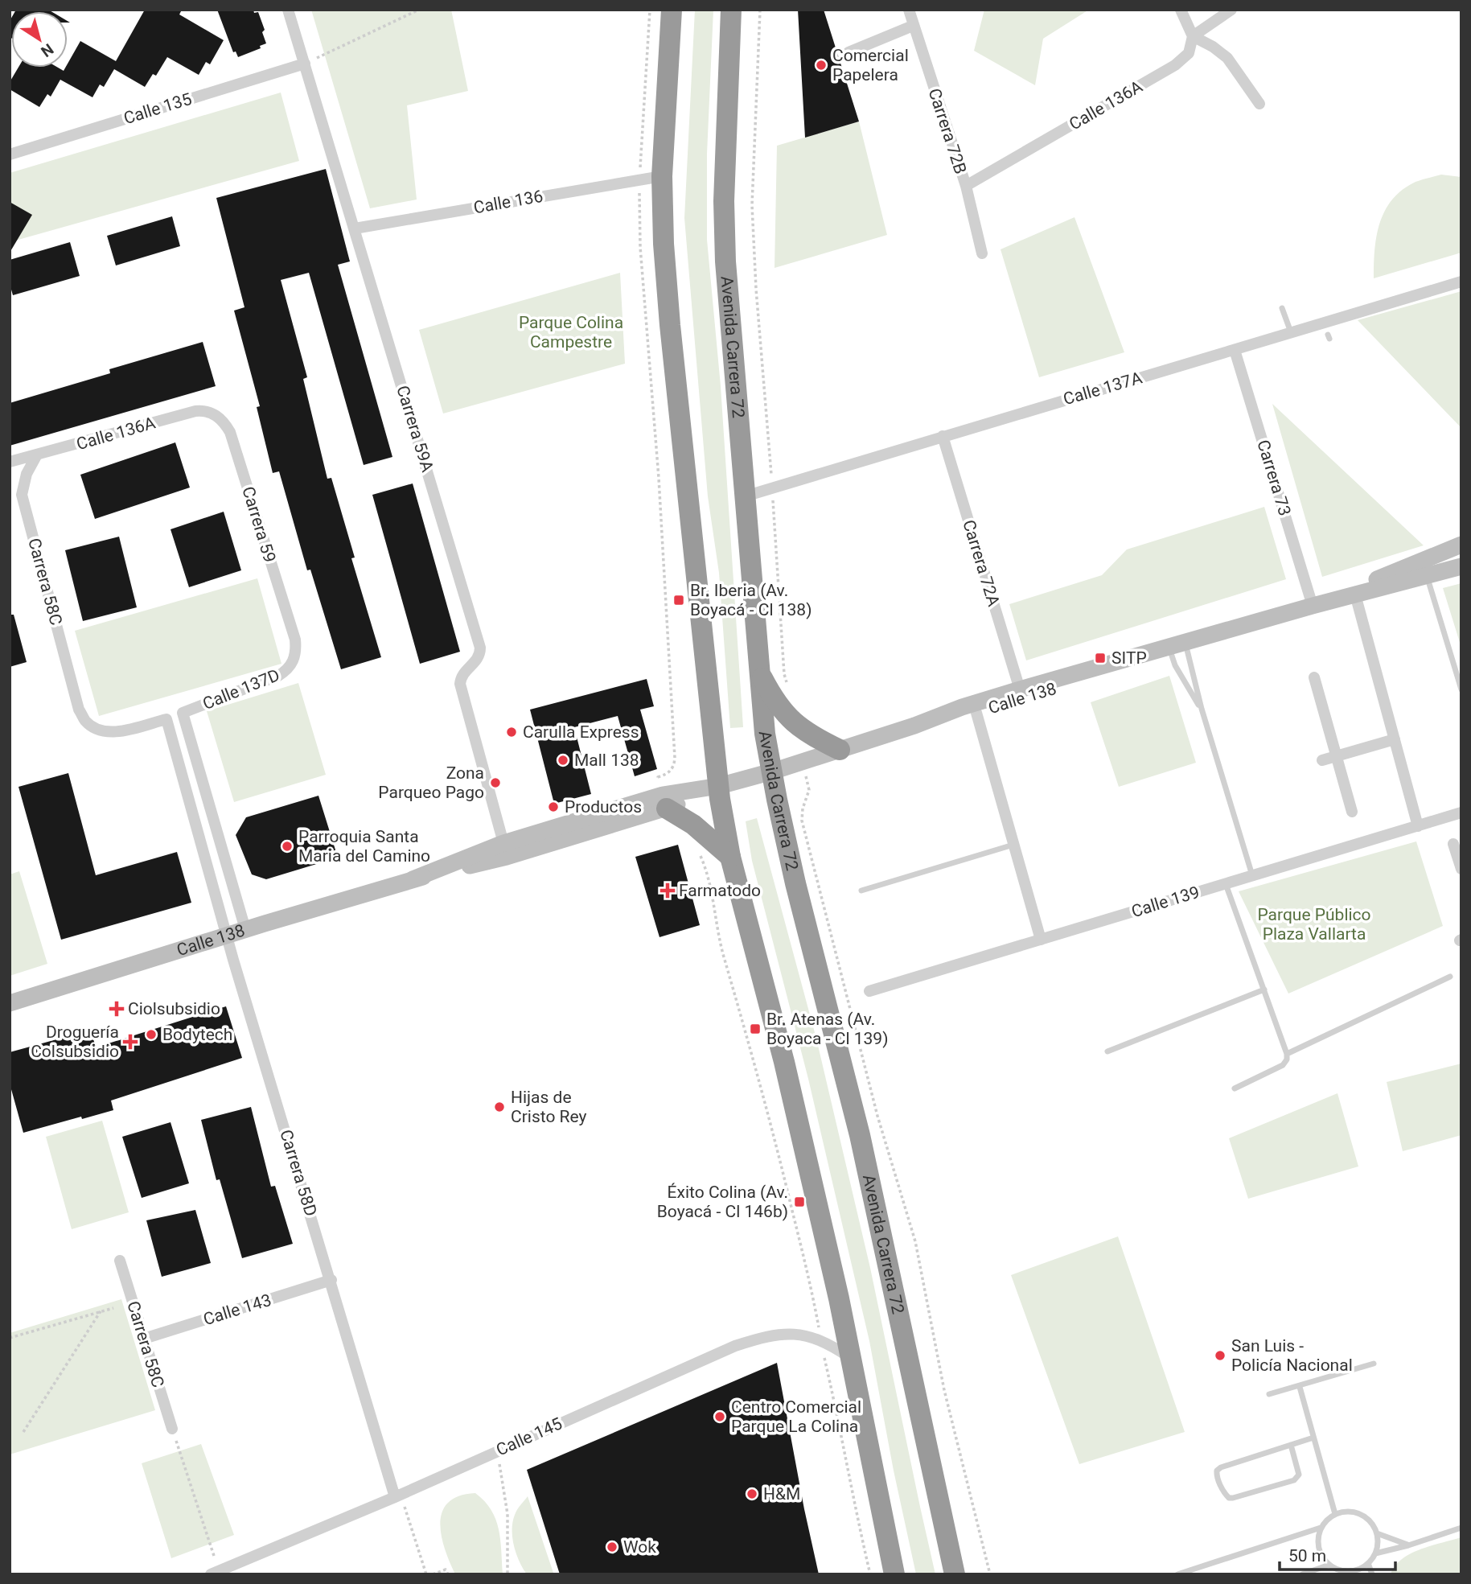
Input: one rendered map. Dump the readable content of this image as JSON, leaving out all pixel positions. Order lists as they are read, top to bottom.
{
  "streets": {
    "highway": ["Avenida Carrera 72"],
    "main road": ["Calle 138"],
    "street": [
      "Calle 136A",
      "Calle 135",
      "Carrera 72B",
      "Calle 136",
      "Calle 137A",
      "Carrera 59A",
      "Carrera 73",
      "Carrera 59",
      "Carrera 72A",
      "Carrera 58C",
      "Calle 137D",
      "Calle 139",
      "Carrera 58D",
      "Calle 143",
      "Calle 145"
    ]
  },
  "crossings": [
    ["Calle 136A", "Carrera 72B"],
    ["Calle 136A", "Carrera 59"],
    ["Calle 136A", "Carrera 58C"],
    ["Calle 135", "Carrera 59A"],
    ["Calle 136", "Carrera 59A"],
    ["Avenida Carrera 72", "Calle 137A"],
    ["Avenida Carrera 72", "Calle 138"],
    ["Calle 137A", "Carrera 73"],
    ["Calle 137A", "Carrera 72A"],
    ["Carrera 59A", "Calle 138"],
    ["Carrera 73", "Calle 138"],
    ["Carrera 59", "Calle 137D"],
    ["Carrera 72A", "Calle 138"],
    ["Carrera 58C", "Carrera 58D"],
    ["Carrera 58C", "Calle 143"],
    ["Calle 138", "Carrera 58D"],
    ["Carrera 58D", "Calle 143"],
    ["Carrera 58D", "Calle 145"]
  ],
  "parks": ["Parque Colina Campestre", "Parque Público Plaza Vallarta"],
  "places": {
    "other": [
      "Comercial Papelera",
      "Carulla Express",
      "Mall 138",
      "Zona Parqueo Pago",
      "Productos",
      "Parroquia Santa Maria del Camino",
      "Bodytech",
      "Hijas de Cristo Rey",
      "San Luis - Policía Nacional",
      "Centro Comercial Parque La Colina",
      "H&M",
      "Wok"
    ],
    "transit": [
      "Br. Iberia (Av. Boyacá - Cl 138)",
      "SITP",
      "Br. Atenas (Av. Boyaca - Cl 139)",
      "Éxito Colina (Av. Boyacá - Cl 146b)"
    ],
    "health": ["Farmatodo", "Ciolsubsidio", "Droguería Colsubsidio"]
  },
  "scale_bar": "50 m",
  "north": "bottom right"
}
